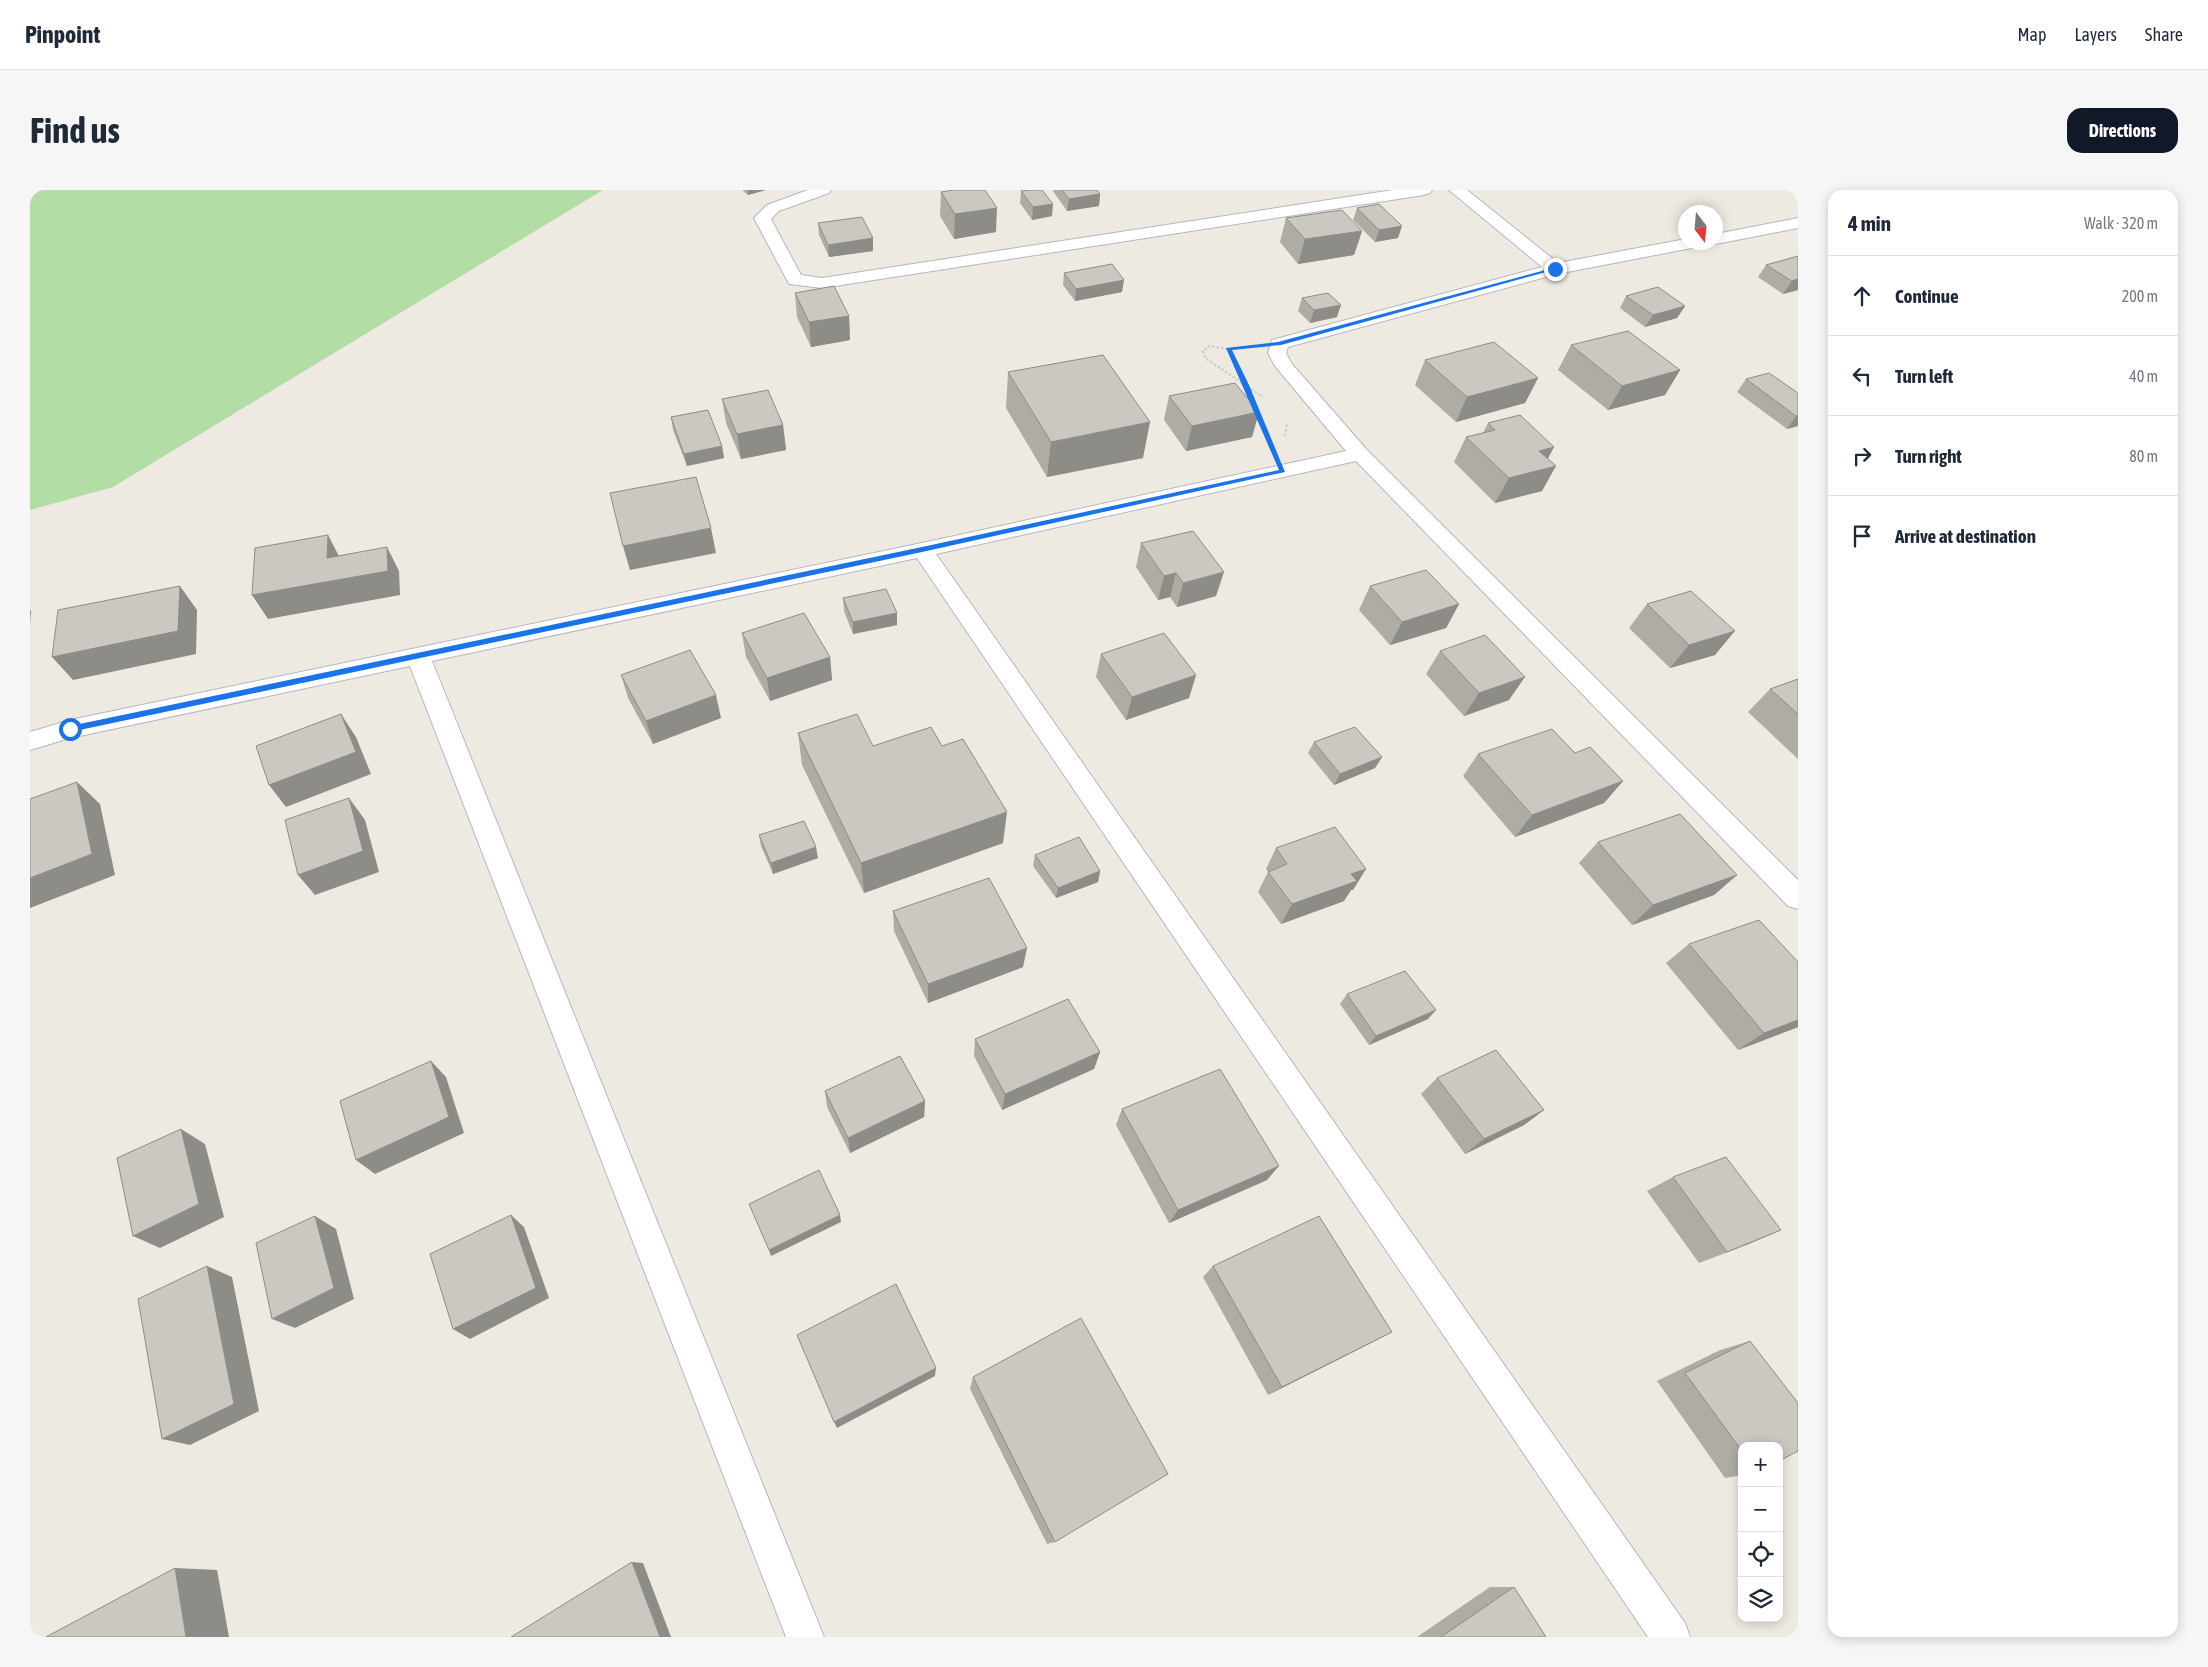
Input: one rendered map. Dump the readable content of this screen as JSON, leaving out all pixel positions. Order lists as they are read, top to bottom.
{
  "north": "bottom",
  "page": {
    "header": "Pinpoint",
    "nav": ["Map", "Layers", "Share"],
    "buttons": "Directions",
    "title": "Find us",
    "heading": ["4 min", "Walk · 320 m"],
    "list": [
      ["Continue", "200 m"],
      ["Turn left", "40 m"],
      ["Turn right", "80 m"],
      "Arrive at destination"
    ],
    "map_buttons": ["+", "−"]
  }
}
